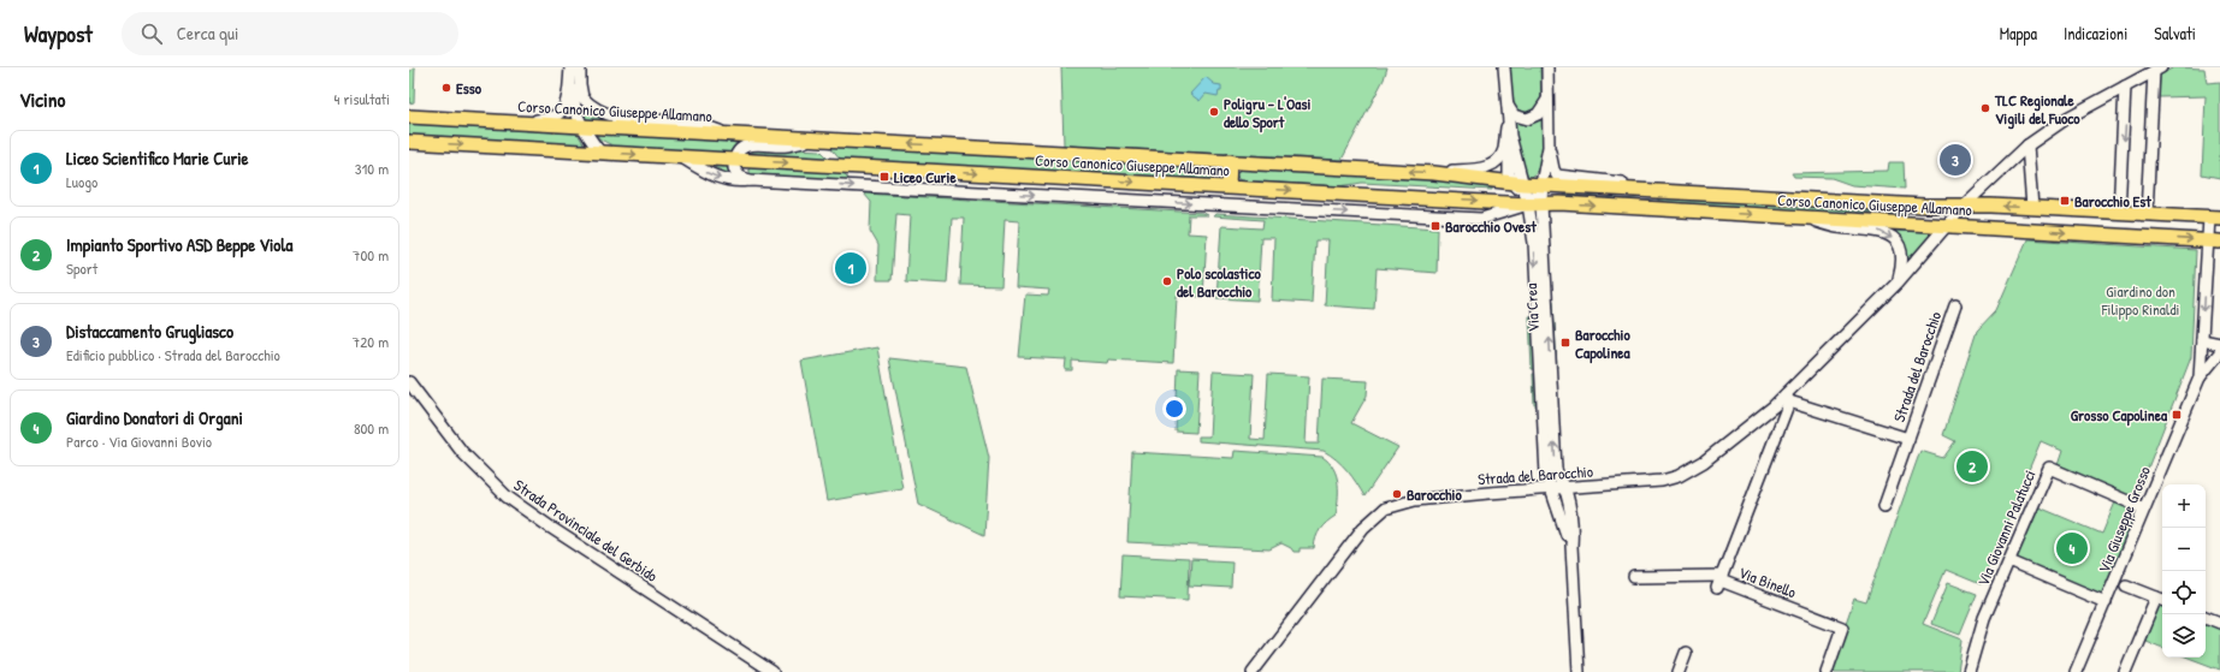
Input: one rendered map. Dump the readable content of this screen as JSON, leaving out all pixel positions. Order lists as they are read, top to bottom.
{
  "streets": {
    "main road": ["Corso Canonico Giuseppe Allamano"],
    "street": [
      "Via Crea",
      "Strada del Barocchio",
      "Via Giuseppe Grosso",
      "Via Giovanni Palatucci",
      "Strada Provinciale del Gerbido",
      "Via Binello"
    ]
  },
  "crossings": [
    ["Corso Canonico Giuseppe Allamano", "Via Crea"],
    ["Corso Canonico Giuseppe Allamano", "Strada del Barocchio"],
    ["Corso Canonico Giuseppe Allamano", "Via Giuseppe Grosso"],
    ["Via Crea", "Strada del Barocchio"],
    ["Strada del Barocchio", "Via Binello"],
    ["Via Giuseppe Grosso", "Via Giovanni Palatucci"]
  ],
  "parks": ["Giardino don Filippo Rinaldi"],
  "places": {
    "other": [
      "Esso",
      "TLC Regionale Vigili del Fuoco",
      "Poligru - L'Oasi dello Sport",
      "Polo scolastico del Barocchio",
      "Barocchio"
    ],
    "transit": [
      "Liceo Curie",
      "Barocchio Est",
      "Barocchio Ovest",
      "Barocchio Capolinea",
      "Grosso Capolinea"
    ]
  },
  "page": {
    "header": "Waypost",
    "search": "Cerca qui",
    "nav": ["Mappa", "Indicazioni", "Salvati"],
    "heading": ["Vicino", "4 risultati"],
    "list": [
      {
        "mark": "1",
        "name": "Liceo Scientifico Marie Curie",
        "note": "Luogo",
        "value": "310 m"
      },
      {
        "mark": "2",
        "name": "Impianto Sportivo ASD Beppe Viola",
        "note": "Sport",
        "value": "700 m"
      },
      {
        "mark": "3",
        "name": "Distaccamento Grugliasco",
        "note": "Edificio pubblico · Strada del Barocchio",
        "value": "720 m"
      },
      {
        "mark": "4",
        "name": "Giardino Donatori di Organi",
        "note": "Parco · Via Giovanni Bovio",
        "value": "800 m"
      }
    ],
    "pins": [
      "3",
      "1",
      "2",
      "4"
    ],
    "map_buttons": ["+", "−"]
  }
}
